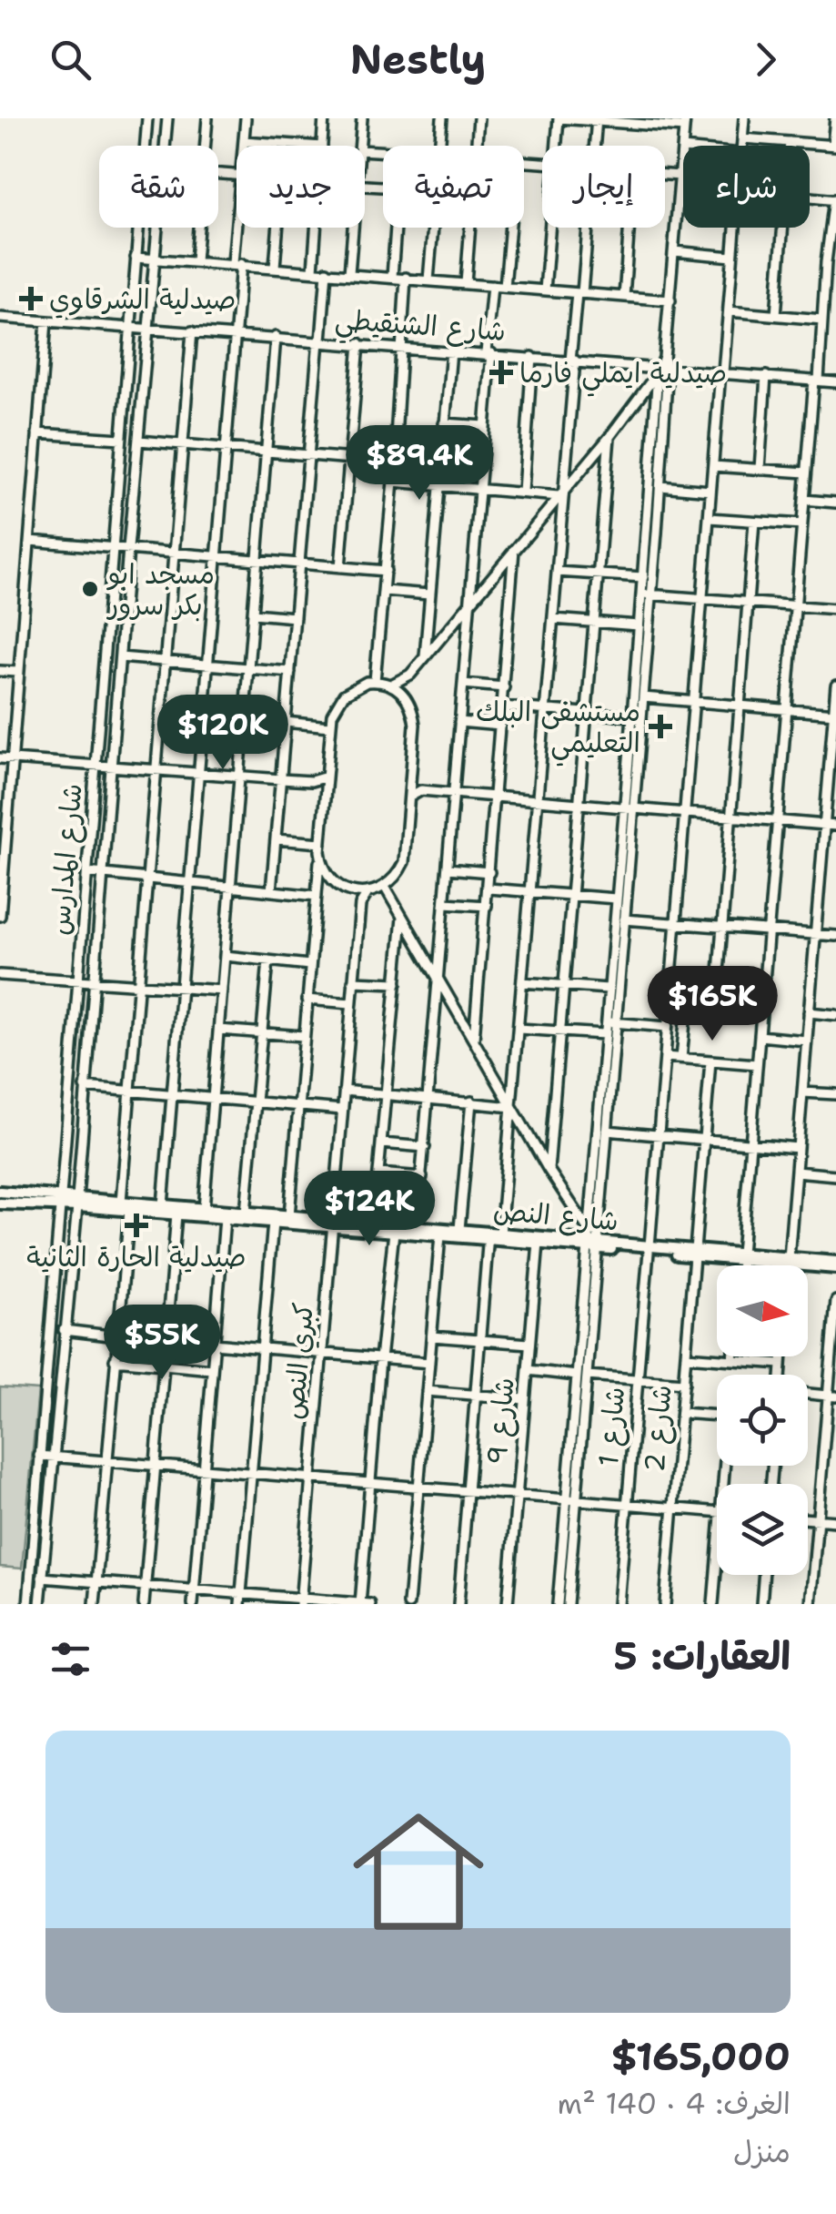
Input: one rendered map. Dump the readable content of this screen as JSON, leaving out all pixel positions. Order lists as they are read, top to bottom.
{
  "streets": {
    "main road": ["شارع النص"],
    "street": [
      "شارع الشنقيطي",
      "شارع المدارس",
      "كبري النص",
      "شارع 9",
      "شارع 1",
      "شارع 2"
    ]
  },
  "crossings": [
    ["شارع الشنقيطي", "شارع المدارس"],
    ["شارع الشنقيطي", "شارع 1"],
    ["شارع المدارس", "شارع النص"],
    ["شارع النص", "كبري النص"],
    ["شارع النص", "شارع 9"],
    ["شارع النص", "شارع 1"],
    ["شارع النص", "شارع 2"]
  ],
  "places": {
    "health": [
      "صيدلية الشرقاوي",
      "صيدلية ايملي فارما",
      "مستشفى البلك التعليمي",
      "صيدلية الحارة الثانية"
    ],
    "other": ["مسجد ابو بكر سرور"]
  },
  "north": "right",
  "page": {
    "header": "Nestly",
    "chip": [
      "شراء",
      "إيجار",
      "تصفية",
      "جديد",
      "شقة"
    ],
    "price": [
      "$89.4K",
      "$120K",
      "$165K",
      "$124K",
      "$55K"
    ],
    "heading": "العقارات: 5",
    "list": [
      {
        "name": "$165,000",
        "note": "الغرف: 4 · 140 m² · منزل"
      }
    ]
  }
}
